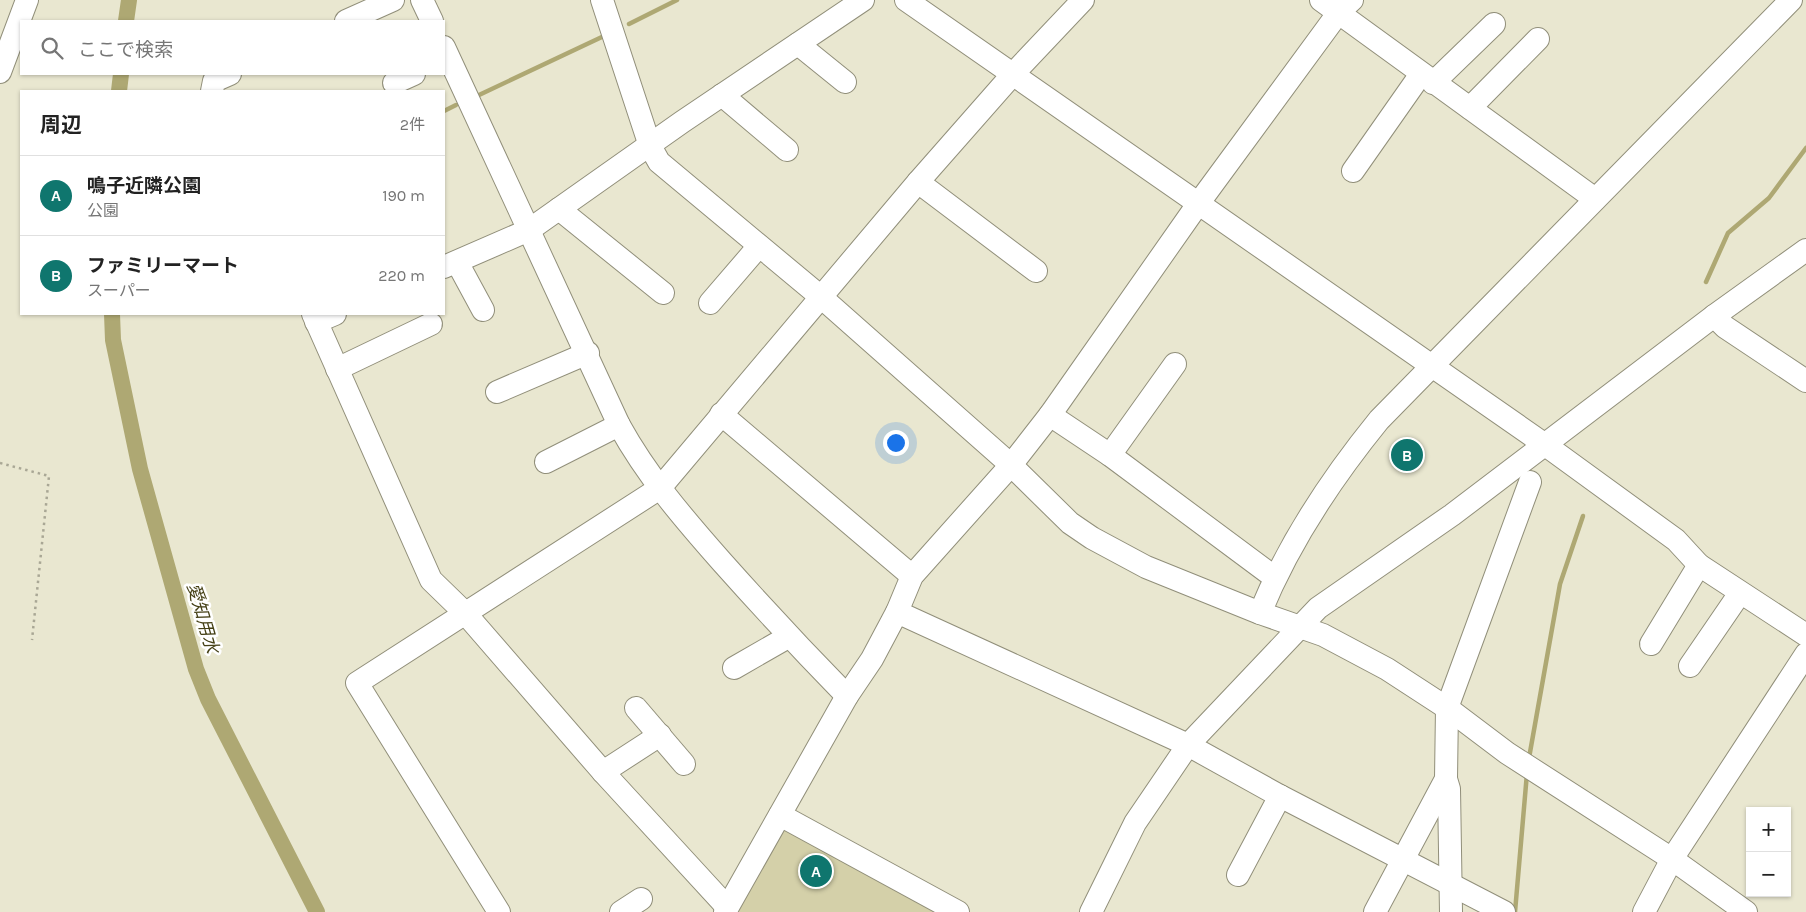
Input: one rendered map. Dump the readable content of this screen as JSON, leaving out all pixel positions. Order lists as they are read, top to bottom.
{
  "water": ["愛知用水"],
  "page": {
    "search": "ここで検索",
    "heading": ["周辺", "2件"],
    "list": [
      {
        "mark": "A",
        "name": "鳴子近隣公園",
        "note": "公園",
        "value": "190 m"
      },
      {
        "mark": "B",
        "name": "ファミリーマート",
        "note": "スーパー",
        "value": "220 m"
      }
    ],
    "pins": ["B", "A"],
    "map_buttons": ["+", "−"]
  }
}
